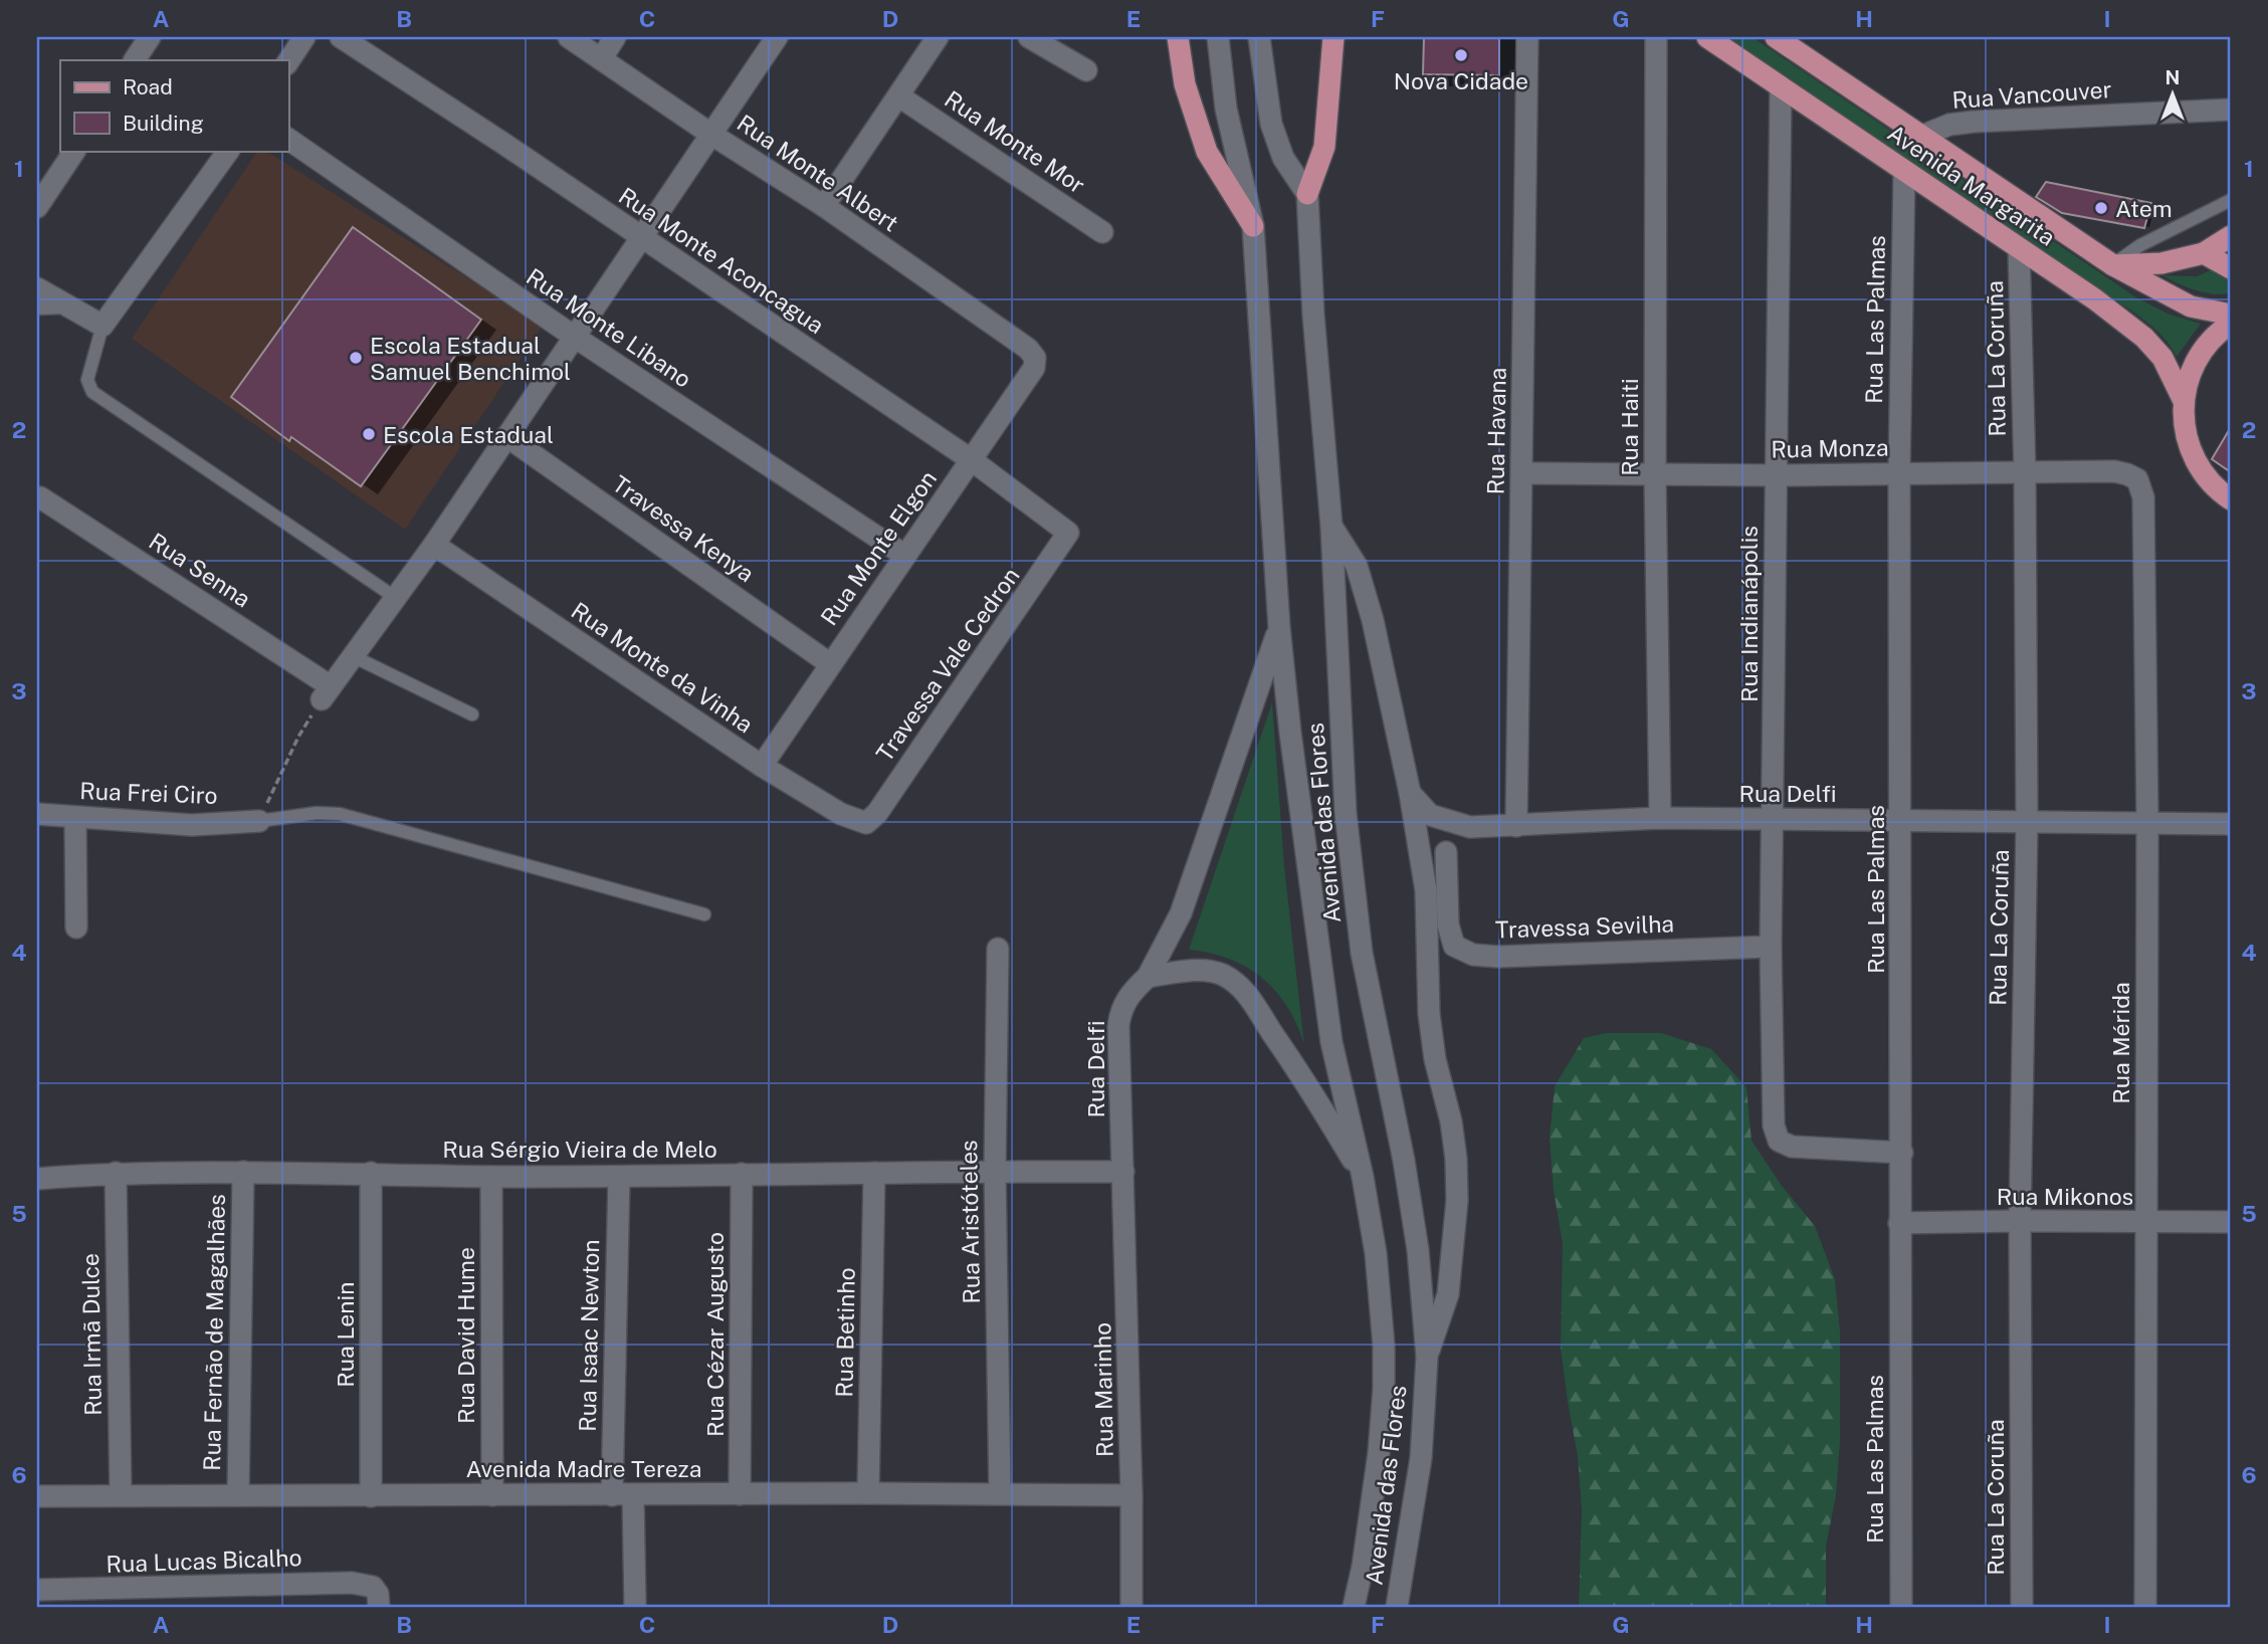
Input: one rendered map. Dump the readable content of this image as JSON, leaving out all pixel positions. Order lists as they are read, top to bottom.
{
  "streets": {
    "main road": ["Avenida Margarita"],
    "street": [
      "Rua Vancouver",
      "Rua Monte Mor",
      "Rua Monte Albert",
      "Rua Monte Aconcagua",
      "Rua Las Palmas",
      "Rua Monte Libano",
      "Rua La Coruña",
      "Rua Haiti",
      "Rua Havana",
      "Rua Monza",
      "Travessa Kenya",
      "Rua Monte Elgon",
      "Rua Senna",
      "Rua Indianápolis",
      "Travessa Vale Cedron",
      "Rua Monte da Vinha",
      "Rua Frei Ciro",
      "Rua Delfi",
      "Avenida das Flores",
      "Travessa Sevilha",
      "Rua Mérida",
      "Rua Sérgio Vieira de Melo",
      "Rua Mikonos",
      "Rua Aristóteles",
      "Rua Fernão de Magalhães",
      "Rua Betinho",
      "Rua Irmã Dulce",
      "Rua Lenin",
      "Rua Cézar Augusto",
      "Rua David Hume",
      "Rua Isaac Newton",
      "Rua Marinho",
      "Avenida Madre Tereza",
      "Rua Lucas Bicalho"
    ]
  },
  "crossings": [
    ["Rua Vancouver", "Avenida Margarita"],
    ["Rua Monte Albert", "Rua Monte Elgon"],
    ["Avenida Margarita", "Rua Las Palmas"],
    ["Avenida Margarita", "Rua La Coruña"],
    ["Avenida Margarita", "Rua Indianápolis"],
    ["Rua Monte Aconcagua", "Rua Monte Elgon"],
    ["Rua Monte Aconcagua", "Travessa Vale Cedron"],
    ["Rua Las Palmas", "Rua Monza"],
    ["Rua Las Palmas", "Rua Indianápolis"],
    ["Rua Las Palmas", "Rua Delfi"],
    ["Rua Las Palmas", "Rua Mikonos"],
    ["Rua Monte Libano", "Rua Monte Elgon"],
    ["Rua La Coruña", "Rua Monza"],
    ["Rua La Coruña", "Rua Delfi"],
    ["Rua La Coruña", "Rua Mikonos"],
    ["Rua Haiti", "Rua Monza"],
    ["Rua Haiti", "Rua Delfi"],
    ["Rua Havana", "Rua Monza"],
    ["Rua Havana", "Rua Delfi"],
    ["Rua Monza", "Rua Indianápolis"],
    ["Rua Monza", "Rua Mérida"],
    ["Travessa Kenya", "Rua Monte Elgon"],
    ["Rua Monte Elgon", "Rua Monte da Vinha"],
    ["Rua Indianápolis", "Rua Delfi"],
    ["Rua Indianápolis", "Travessa Sevilha"],
    ["Travessa Vale Cedron", "Rua Monte da Vinha"],
    ["Rua Delfi", "Avenida das Flores"],
    ["Rua Delfi", "Rua Mérida"],
    ["Rua Delfi", "Rua Sérgio Vieira de Melo"],
    ["Rua Delfi", "Rua Marinho"],
    ["Rua Mérida", "Rua Mikonos"],
    ["Rua Sérgio Vieira de Melo", "Rua Aristóteles"],
    ["Rua Sérgio Vieira de Melo", "Rua Fernão de Magalhães"],
    ["Rua Sérgio Vieira de Melo", "Rua Betinho"],
    ["Rua Sérgio Vieira de Melo", "Rua Irmã Dulce"],
    ["Rua Sérgio Vieira de Melo", "Rua Lenin"],
    ["Rua Sérgio Vieira de Melo", "Rua Cézar Augusto"],
    ["Rua Sérgio Vieira de Melo", "Rua David Hume"],
    ["Rua Sérgio Vieira de Melo", "Rua Isaac Newton"],
    ["Rua Sérgio Vieira de Melo", "Rua Marinho"],
    ["Rua Aristóteles", "Avenida Madre Tereza"],
    ["Rua Fernão de Magalhães", "Avenida Madre Tereza"],
    ["Rua Betinho", "Avenida Madre Tereza"],
    ["Rua Irmã Dulce", "Avenida Madre Tereza"],
    ["Rua Lenin", "Avenida Madre Tereza"],
    ["Rua Cézar Augusto", "Avenida Madre Tereza"],
    ["Rua David Hume", "Avenida Madre Tereza"],
    ["Rua Isaac Newton", "Avenida Madre Tereza"],
    ["Rua Marinho", "Avenida Madre Tereza"]
  ],
  "places": [
    "Nova Cidade",
    "Atem",
    "Escola Estadual Samuel Benchimol",
    "Escola Estadual"
  ],
  "legend": ["Road", "Building"],
  "north": "top",
  "grid": {
    "columns": [
      "A",
      "B",
      "C",
      "D",
      "E",
      "F",
      "G",
      "H",
      "I"
    ],
    "rows": [
      "1",
      "2",
      "3",
      "4",
      "5",
      "6"
    ]
  }
}
